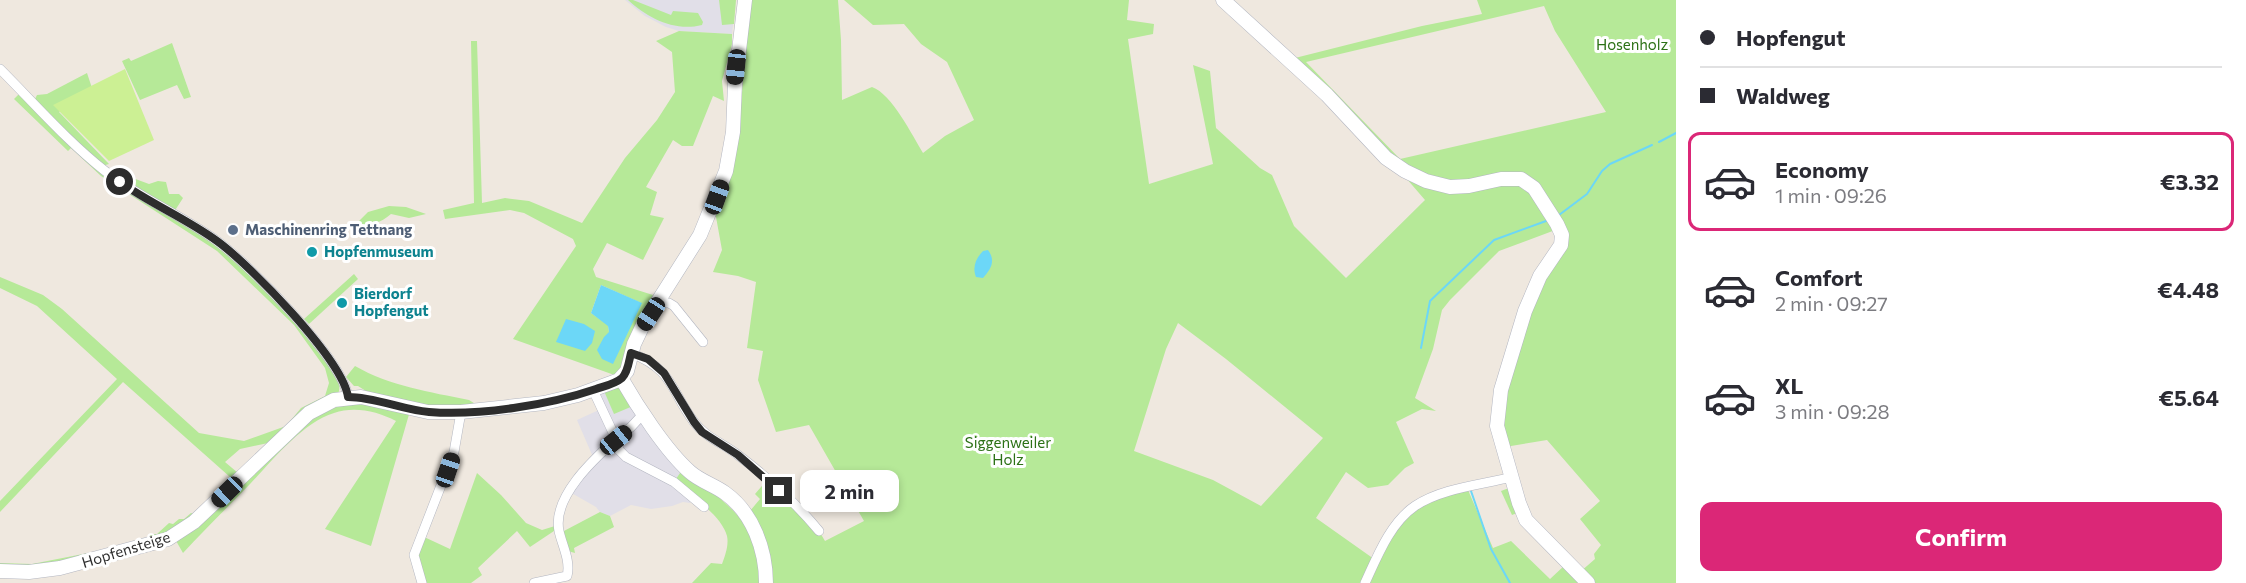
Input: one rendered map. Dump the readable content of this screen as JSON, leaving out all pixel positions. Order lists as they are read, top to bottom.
{
  "streets": {
    "street": ["Hopfensteige"]
  },
  "parks": ["Hosenholz", "Siggenweiler Holz"],
  "places": ["Maschinenring Tettnang", "Hopfenmuseum", "Bierdorf Hopfengut"],
  "page": {
    "banner": ["Hopfengut", "Waldweg"],
    "list": [
      {
        "name": "Economy",
        "note": "1 min · 09:26",
        "value": "€3.32"
      },
      {
        "name": "Comfort",
        "note": "2 min · 09:27",
        "value": "€4.48"
      },
      {
        "name": "XL",
        "note": "3 min · 09:28",
        "value": "€5.64"
      }
    ],
    "bubble": "2 min",
    "buttons": "Confirm"
  }
}
